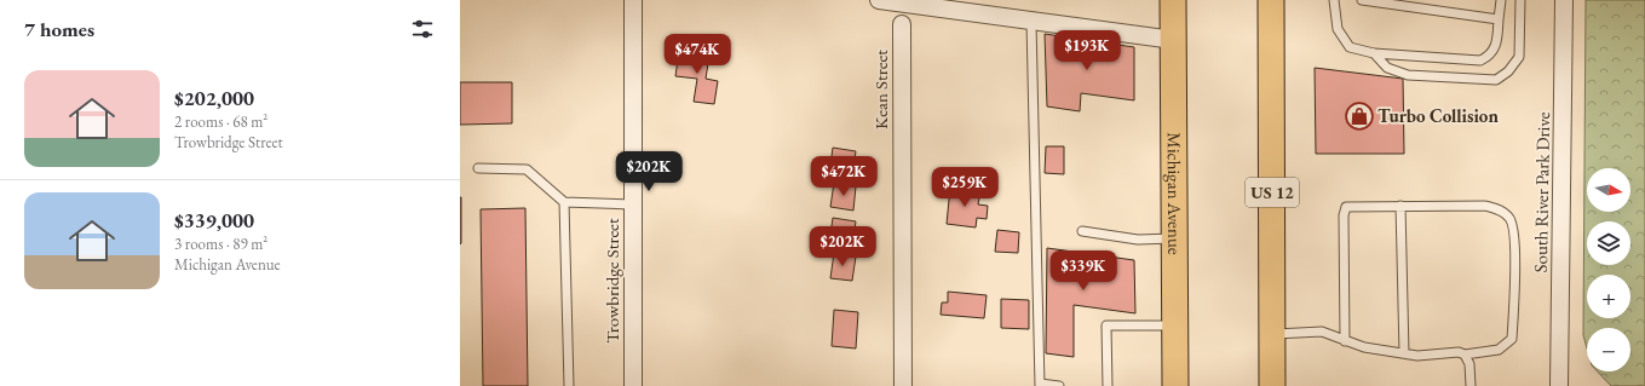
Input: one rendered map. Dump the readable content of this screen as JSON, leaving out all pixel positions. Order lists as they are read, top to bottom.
{
  "streets": {
    "main road": ["Michigan Avenue", "US 12"],
    "street": ["Kean Street", "South River Park Drive", "Trowbridge Street"]
  },
  "places": {
    "shop": ["Turbo Collision"]
  },
  "north": "right",
  "page": {
    "heading": "7 homes",
    "price": [
      "$193K",
      "$474K",
      "$202K",
      "$472K",
      "$259K",
      "$202K",
      "$339K"
    ],
    "list": [
      {
        "name": "$202,000",
        "note": "2 rooms · 68 m² · Trowbridge Street"
      },
      {
        "name": "$339,000",
        "note": "3 rooms · 89 m² · Michigan Avenue"
      }
    ],
    "map_buttons": ["+", "−"]
  }
}
